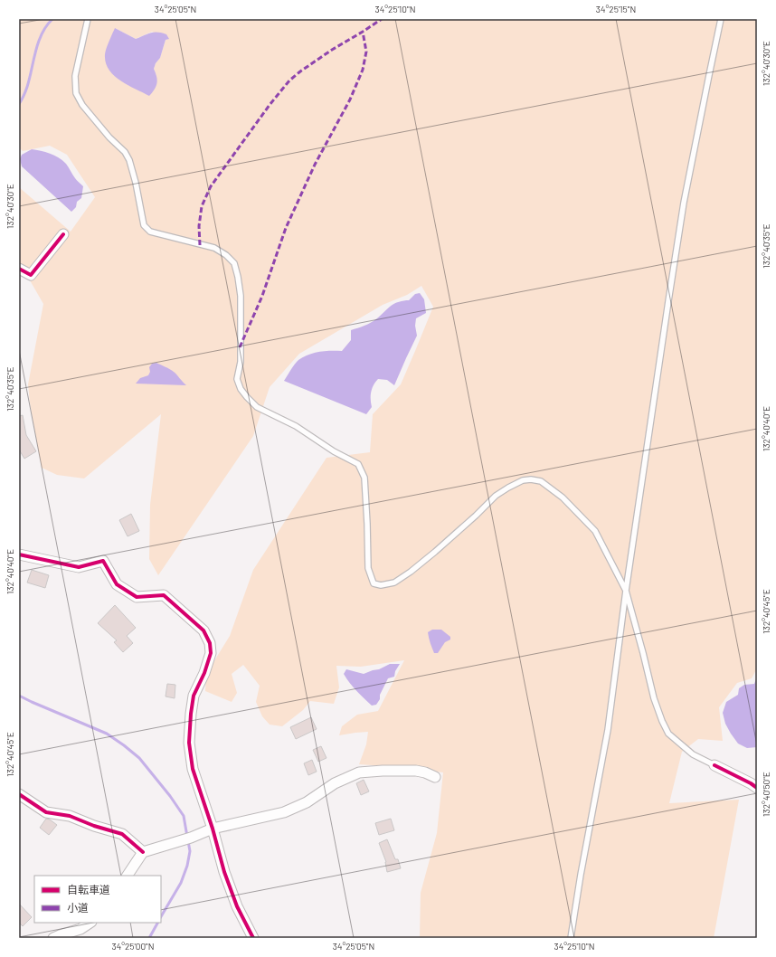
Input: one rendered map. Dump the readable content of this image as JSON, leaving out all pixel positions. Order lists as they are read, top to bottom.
{
  "legend": ["自転車道", "小道"],
  "coordinates": [
    "34°25'05\"N",
    "34°25'10\"N",
    "34°25'15\"N",
    "132°40'30\"E",
    "132°40'35\"E",
    "132°40'40\"E",
    "132°40'45\"E",
    "132°40'50\"E",
    "34°25'00\"N"
  ]
}
